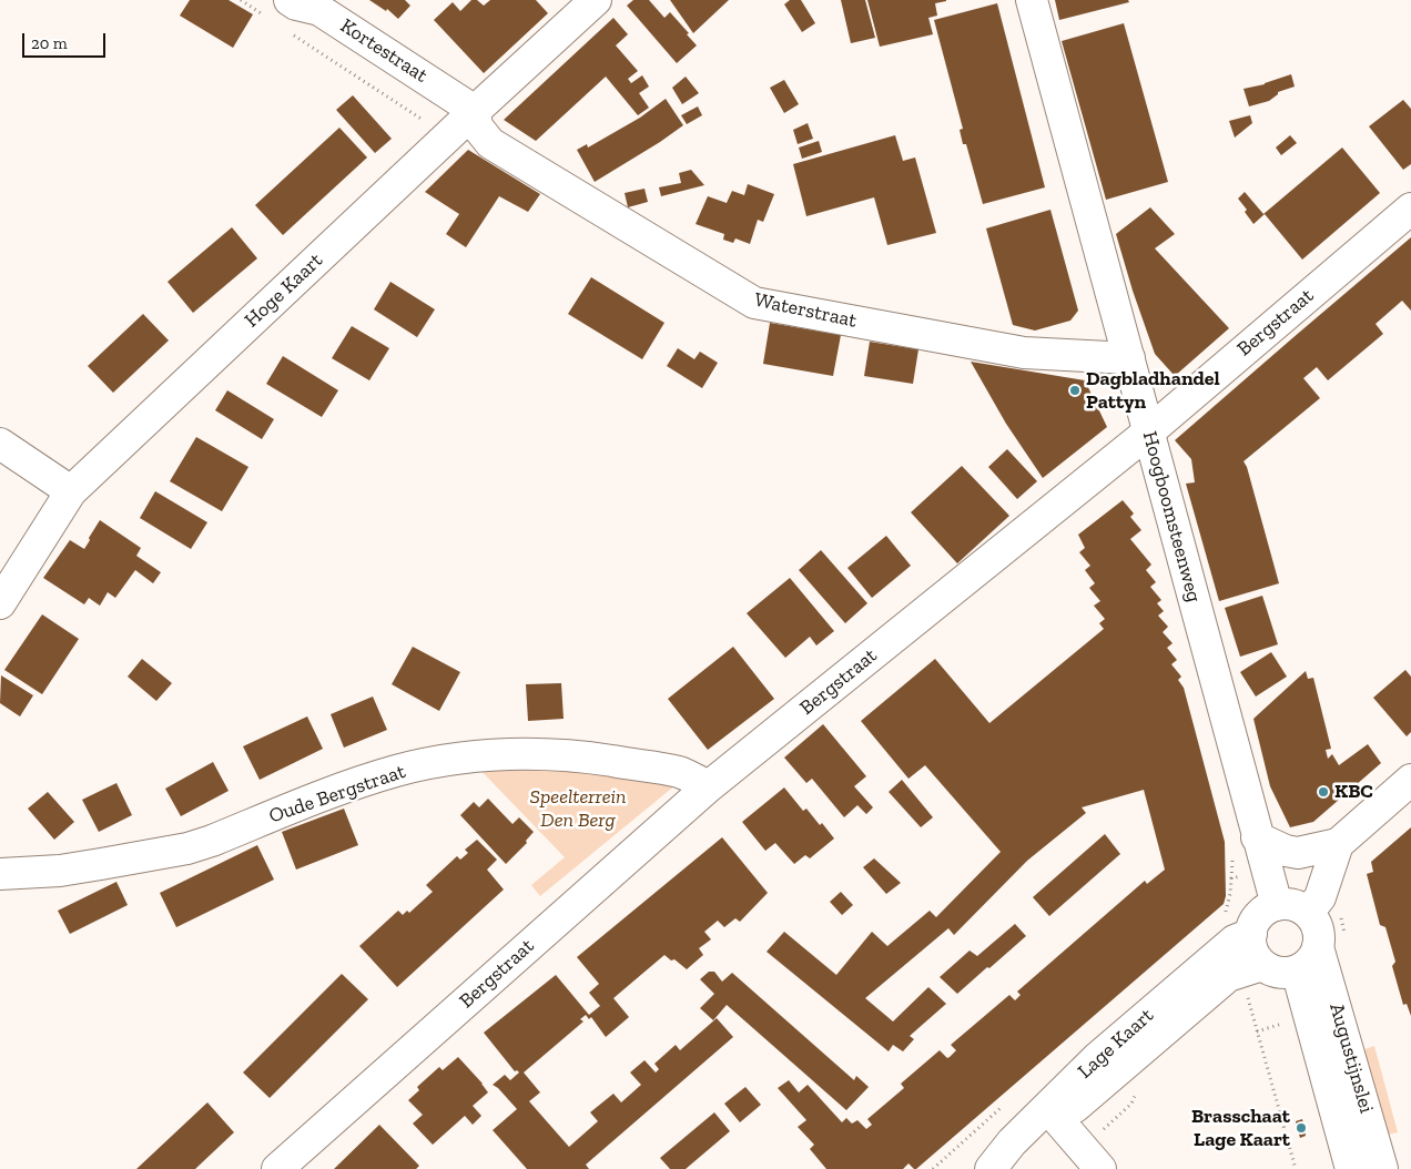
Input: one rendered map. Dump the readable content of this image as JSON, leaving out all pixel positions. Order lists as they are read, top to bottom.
{
  "streets": {
    "street": [
      "Kortestraat",
      "Hoge Kaart",
      "Waterstraat",
      "Bergstraat",
      "Hoogboomsteenweg",
      "Oude Bergstraat",
      "Lage Kaart",
      "Augustijnslei"
    ]
  },
  "crossings": [
    ["Kortestraat", "Hoge Kaart"],
    ["Kortestraat", "Waterstraat"],
    ["Hoge Kaart", "Waterstraat"],
    ["Waterstraat", "Hoogboomsteenweg"],
    ["Bergstraat", "Hoogboomsteenweg"],
    ["Bergstraat", "Oude Bergstraat"],
    ["Hoogboomsteenweg", "Lage Kaart"],
    ["Hoogboomsteenweg", "Augustijnslei"],
    ["Lage Kaart", "Augustijnslei"]
  ],
  "parks": ["Speelterrein Den Berg"],
  "places": ["Dagbladhandel Pattyn", "KBC", "Brasschaat Lage Kaart"],
  "scale_bar": "20 m"
}
